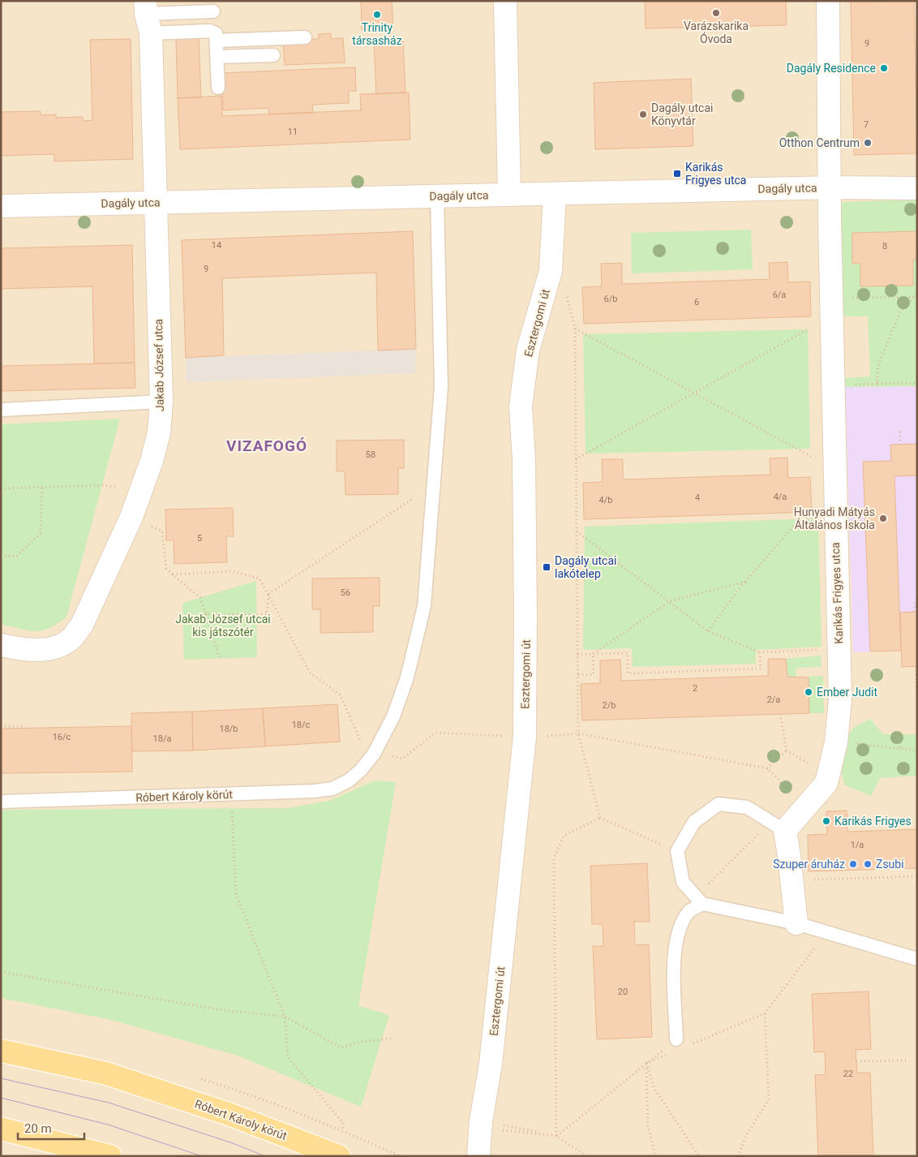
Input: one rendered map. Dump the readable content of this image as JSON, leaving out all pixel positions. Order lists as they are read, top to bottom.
{
  "streets": {
    "main road": ["Róbert Károly körút"],
    "street": [
      "Dagály utca",
      "Esztergomi út",
      "Jakab József utca",
      "Karikás Frigyes utca"
    ]
  },
  "crossings": [
    ["Dagály utca", "Esztergomi út"],
    ["Dagály utca", "Jakab József utca"],
    ["Dagály utca", "Karikás Frigyes utca"]
  ],
  "districts": ["VIZAFOGÓ"],
  "parks": ["Jakab József utcai kis játszótér"],
  "places": {
    "other": [
      "Varázskarika Óvoda",
      "Trinity társasház",
      "Dagály Residence",
      "Dagály utcai Könyvtár",
      "Otthon Centrum",
      "Hunyadi Mátyás Általános Iskola",
      "Ember Judit",
      "Karikás Frigyes",
      "Szuper áruház",
      "Zsubi"
    ],
    "transit": ["Karikás Frigyes utca", "Dagály utcai lakótelep"]
  },
  "house_numbers": [
    "9",
    "7",
    "11",
    "14",
    "8",
    "9",
    "6/a",
    "6/b",
    "6",
    "58",
    "4/a",
    "4",
    "4/b",
    "5",
    "56",
    "2",
    "2/a",
    "2/b",
    "18/c",
    "18/b",
    "16/c",
    "18/a",
    "1/a",
    "20",
    "22"
  ],
  "scale_bar": "20 m"
}
